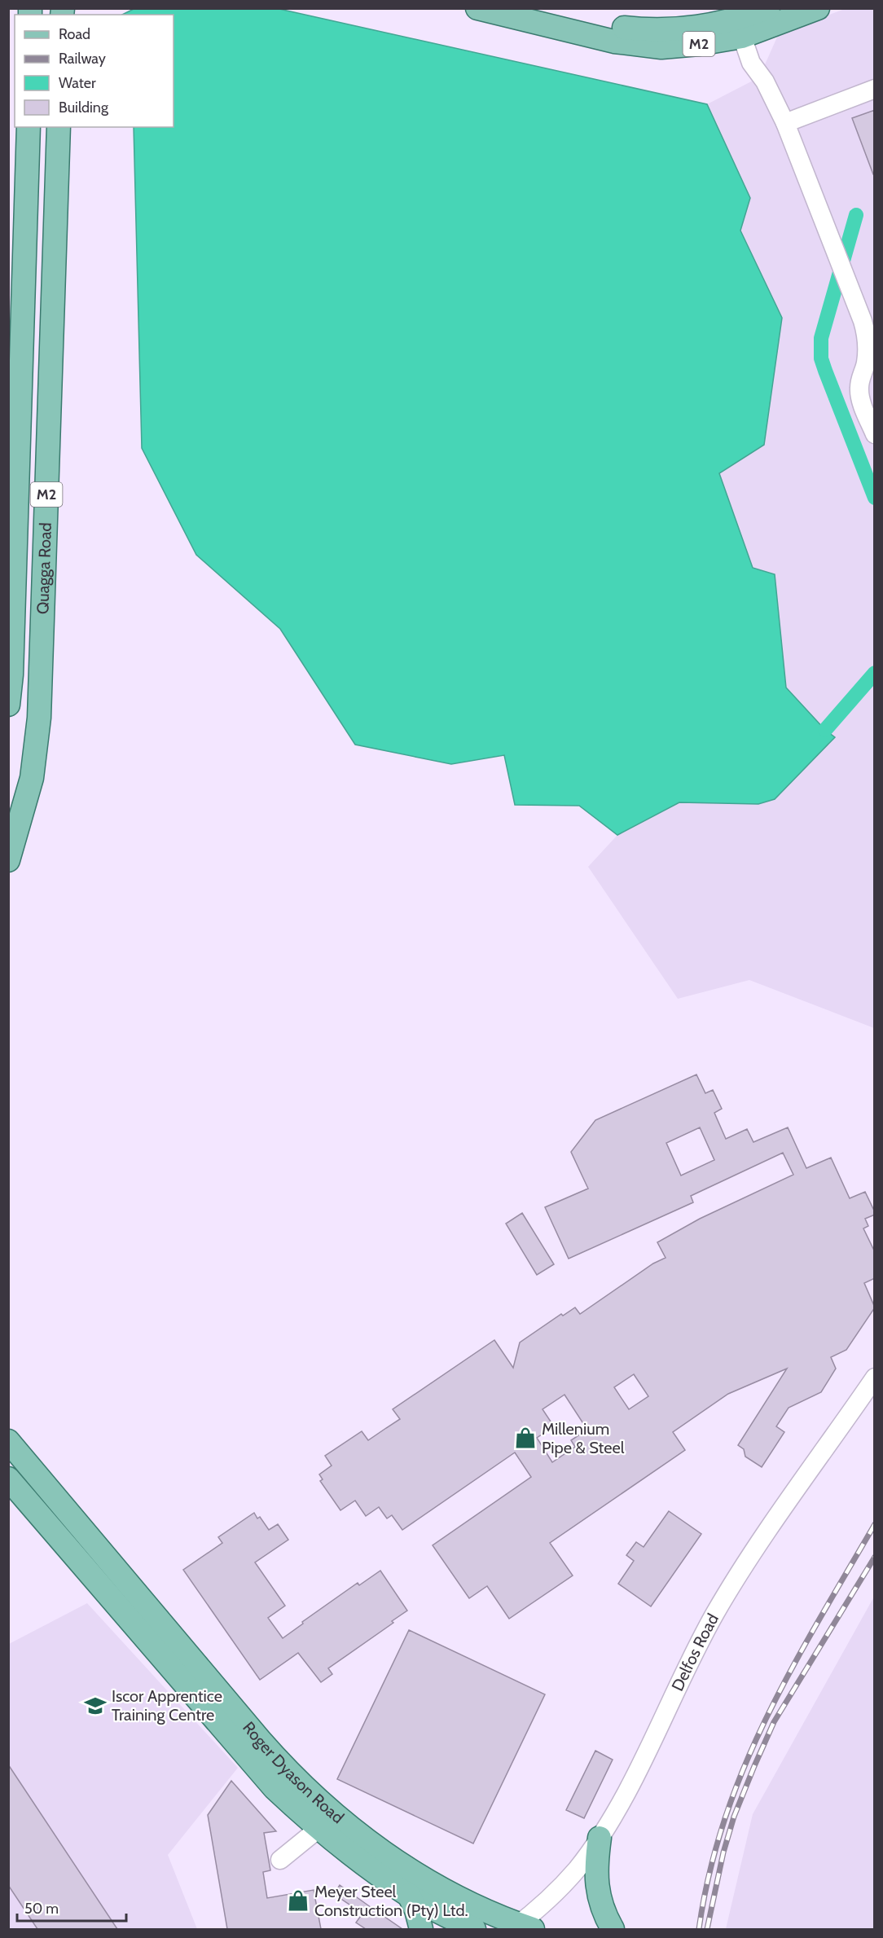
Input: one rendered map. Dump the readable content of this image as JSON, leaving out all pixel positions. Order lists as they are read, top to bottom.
{
  "streets": {
    "main road": ["M2", "Quagga Road", "Roger Dyason Road"],
    "street": ["Delfos Road"]
  },
  "crossings": [
    ["Delfos Road", "Roger Dyason Road"]
  ],
  "places": {
    "shop": ["Millenium Pipe & Steel", "Meyer Steel Construction (Pty) Ltd."],
    "school or university": ["Iscor Apprentice Training Centre"]
  },
  "legend": [
    "Road",
    "Railway",
    "Water",
    "Building"
  ],
  "scale_bar": "50 m"
}
